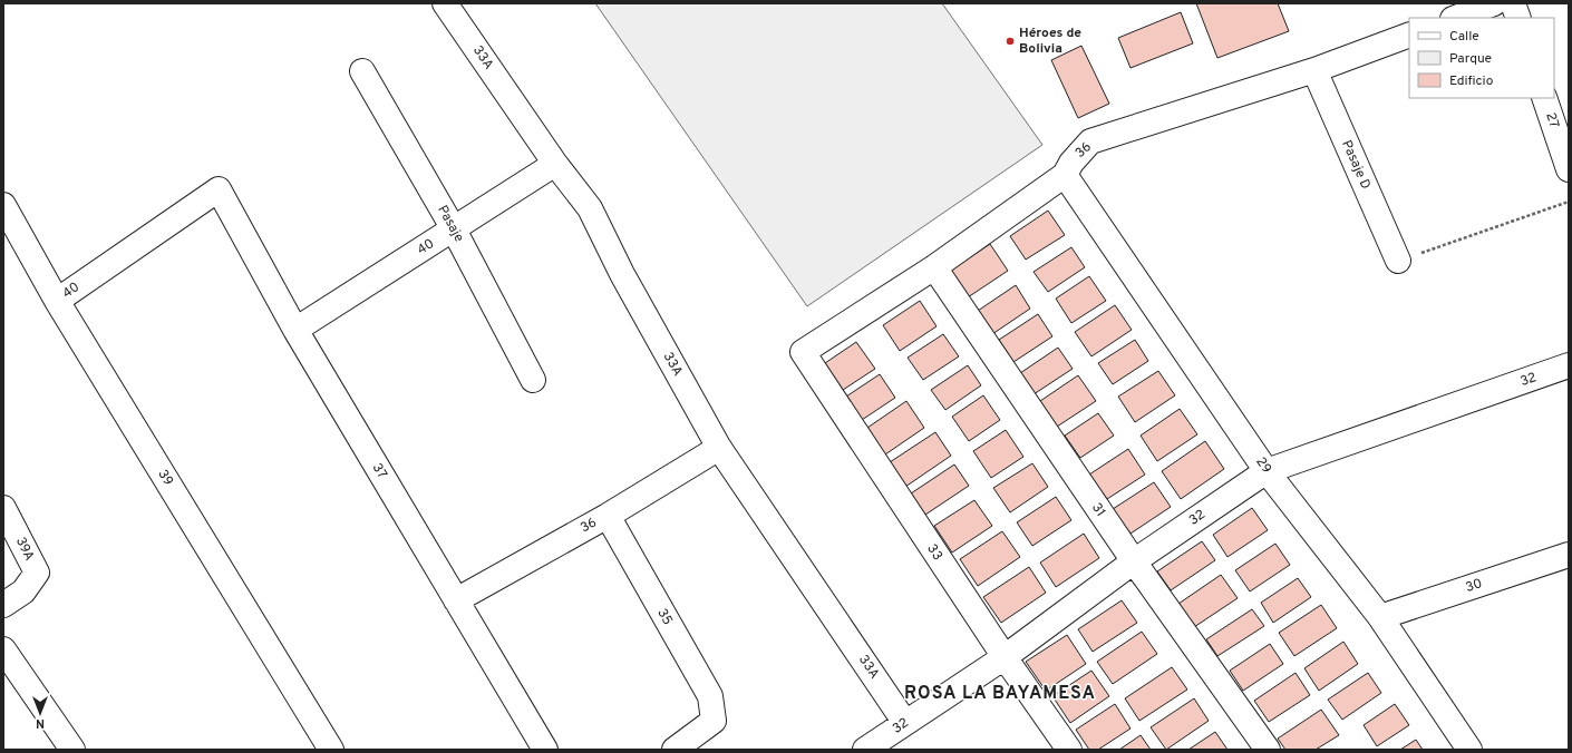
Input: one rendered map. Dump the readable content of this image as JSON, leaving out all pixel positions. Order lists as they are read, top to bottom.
{
  "streets": {
    "street": [
      "33A",
      "27",
      "36",
      "Pasaje D",
      "Pasaje",
      "40",
      "32",
      "29",
      "37",
      "39",
      "31",
      "39A",
      "33",
      "30",
      "35"
    ]
  },
  "crossings": [
    ["33A", "36"],
    ["33A", "40"],
    ["33A", "32"],
    ["36", "Pasaje D"],
    ["36", "29"],
    ["36", "37"],
    ["36", "31"],
    ["36", "33"],
    ["36", "35"],
    ["Pasaje", "40"],
    ["40", "37"],
    ["40", "39"],
    ["32", "29"],
    ["32", "31"],
    ["32", "33"],
    ["29", "30"]
  ],
  "districts": ["ROSA LA BAYAMESA"],
  "places": ["Héroes de Bolivia"],
  "legend": ["Calle", "Parque", "Edificio"],
  "north": "bottom"
}
